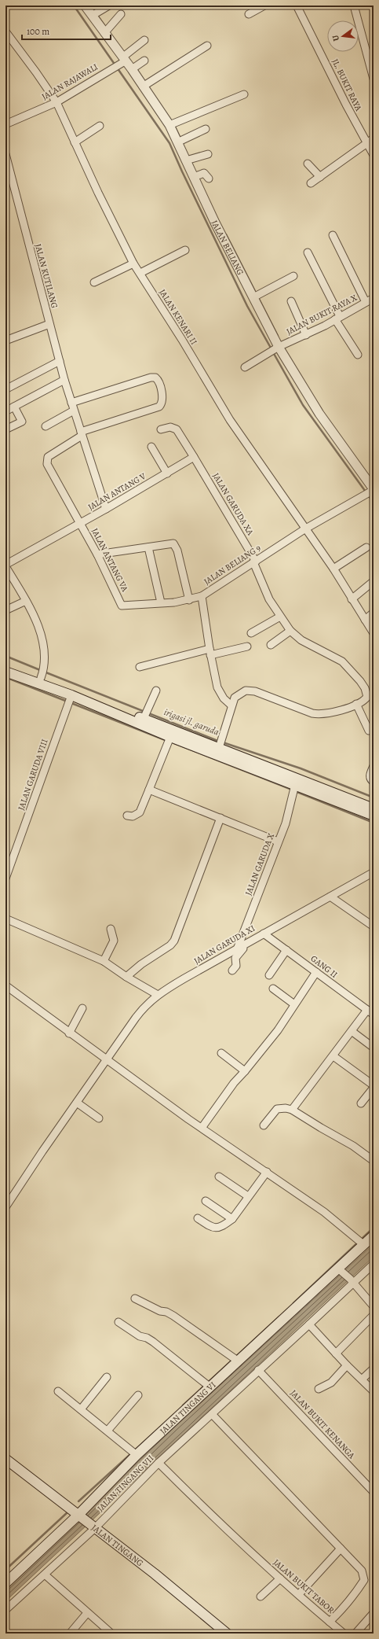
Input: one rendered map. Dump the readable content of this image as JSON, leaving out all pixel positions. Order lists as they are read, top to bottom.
{
  "streets": {
    "main road": ["JALAN TINGANG VI", "JALAN TINGANG"],
    "street": [
      "JALAN RAJAWALI",
      "JL. BUKIT RAYA",
      "JALAN BELIANG",
      "JALAN KUTILANG",
      "JALAN BUKIT RAYA X",
      "JALAN KENARI II",
      "JALAN ANTANG V",
      "JALAN GARUDA XA",
      "JALAN ANTANG VA",
      "JALAN BELIANG 9",
      "JALAN GARUDA VIII",
      "JALAN GARUDA X",
      "JALAN GARUDA XI",
      "GANG II",
      "JALAN BUKIT KENANGA",
      "JALAN TINGANG VII",
      "JALAN BUKIT TABOR"
    ]
  },
  "crossings": [
    ["JALAN RAJAWALI", "JALAN BELIANG"],
    ["JALAN RAJAWALI", "JALAN KENARI II"],
    ["JALAN BELIANG", "JALAN BUKIT RAYA X"],
    ["JALAN BELIANG", "JALAN BELIANG 9"],
    ["JALAN KUTILANG", "JALAN ANTANG V"],
    ["JALAN KUTILANG", "JALAN ANTANG VA"],
    ["JALAN KENARI II", "JALAN BELIANG 9"],
    ["JALAN ANTANG V", "JALAN GARUDA XA"],
    ["JALAN ANTANG V", "JALAN ANTANG VA"],
    ["JALAN GARUDA XA", "JALAN BELIANG 9"],
    ["JALAN GARUDA X", "JALAN GARUDA XI"],
    ["JALAN GARUDA XI", "GANG II"],
    ["JALAN TINGANG VI", "JALAN TINGANG"],
    ["JALAN BUKIT KENANGA", "JALAN TINGANG VII"],
    ["JALAN TINGANG VII", "JALAN TINGANG"],
    ["JALAN TINGANG VII", "JALAN BUKIT TABOR"]
  ],
  "water": ["irigasi jl. garuda"],
  "scale_bar": "100 m",
  "north": "left"
}
